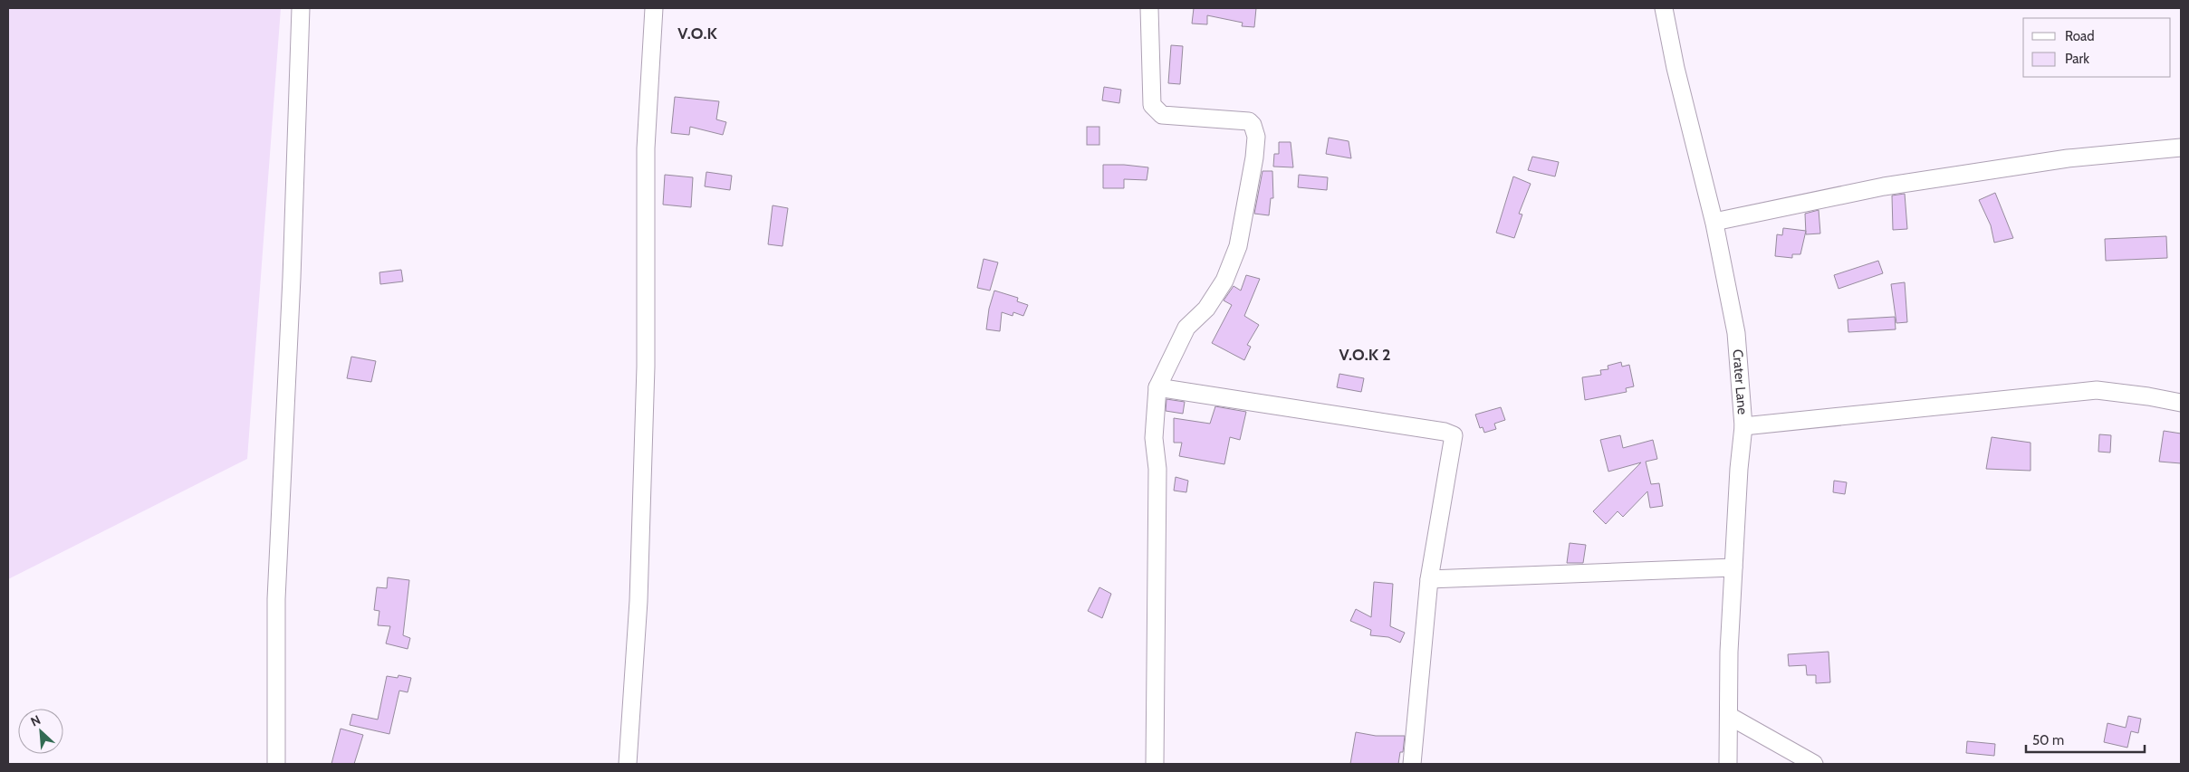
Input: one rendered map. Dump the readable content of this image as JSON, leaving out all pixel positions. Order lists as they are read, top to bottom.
{
  "streets": {
    "street": ["Crater Lane"]
  },
  "districts": ["V.O.K", "V.O.K 2"],
  "legend": ["Road", "Park"],
  "scale_bar": "50 m",
  "north": "top left"
}
